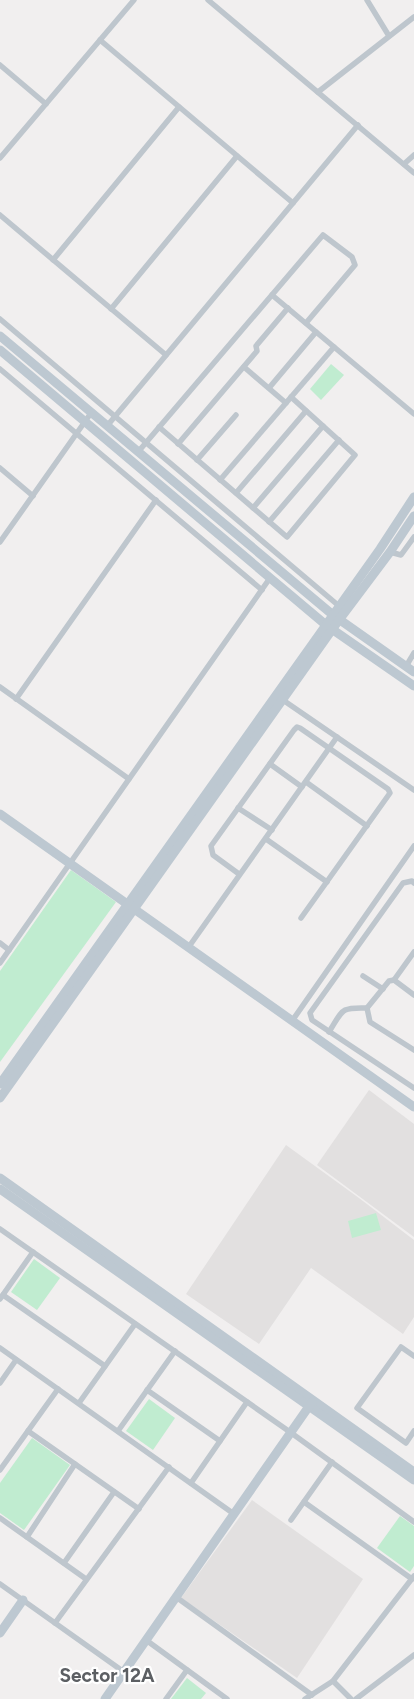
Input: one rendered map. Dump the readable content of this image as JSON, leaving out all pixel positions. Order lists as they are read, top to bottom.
{
  "districts": ["Sector 12A"]
}
